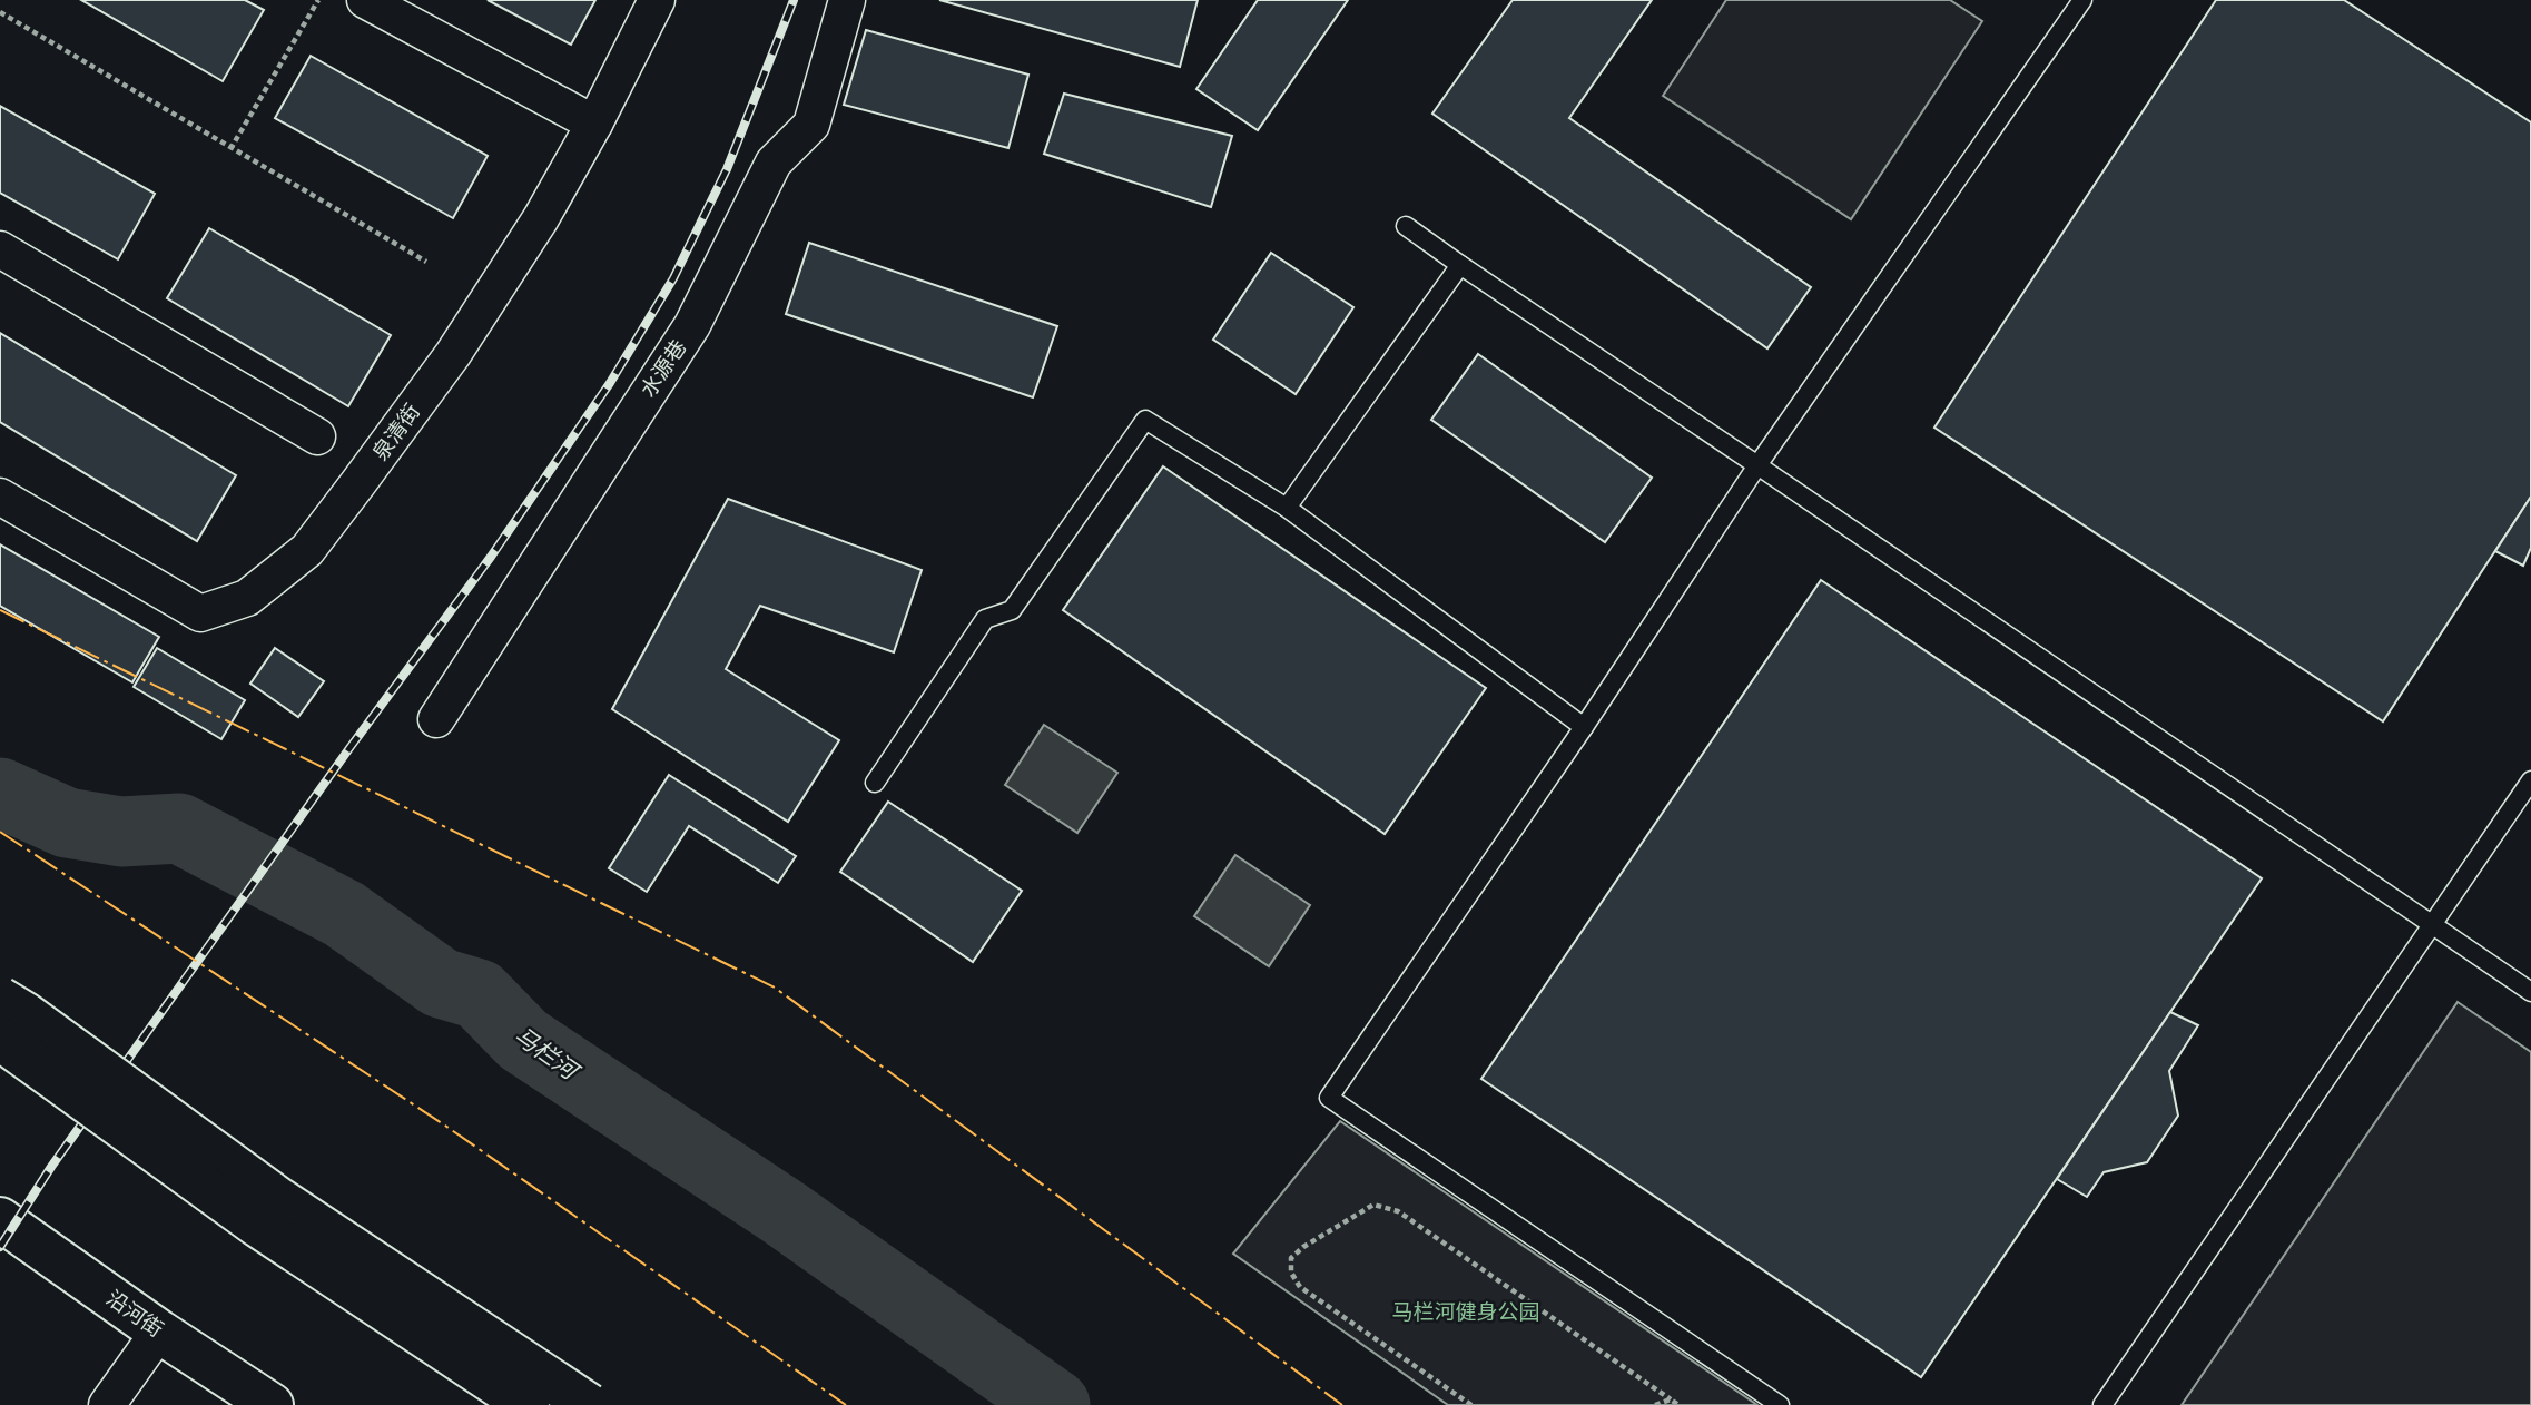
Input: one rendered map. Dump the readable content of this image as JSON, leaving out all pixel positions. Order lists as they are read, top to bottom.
{
  "streets": {
    "main road": ["沿河街"],
    "street": ["水源巷", "泉清街"]
  },
  "water": ["马栏河"],
  "parks": ["马栏河健身公园"]
}
